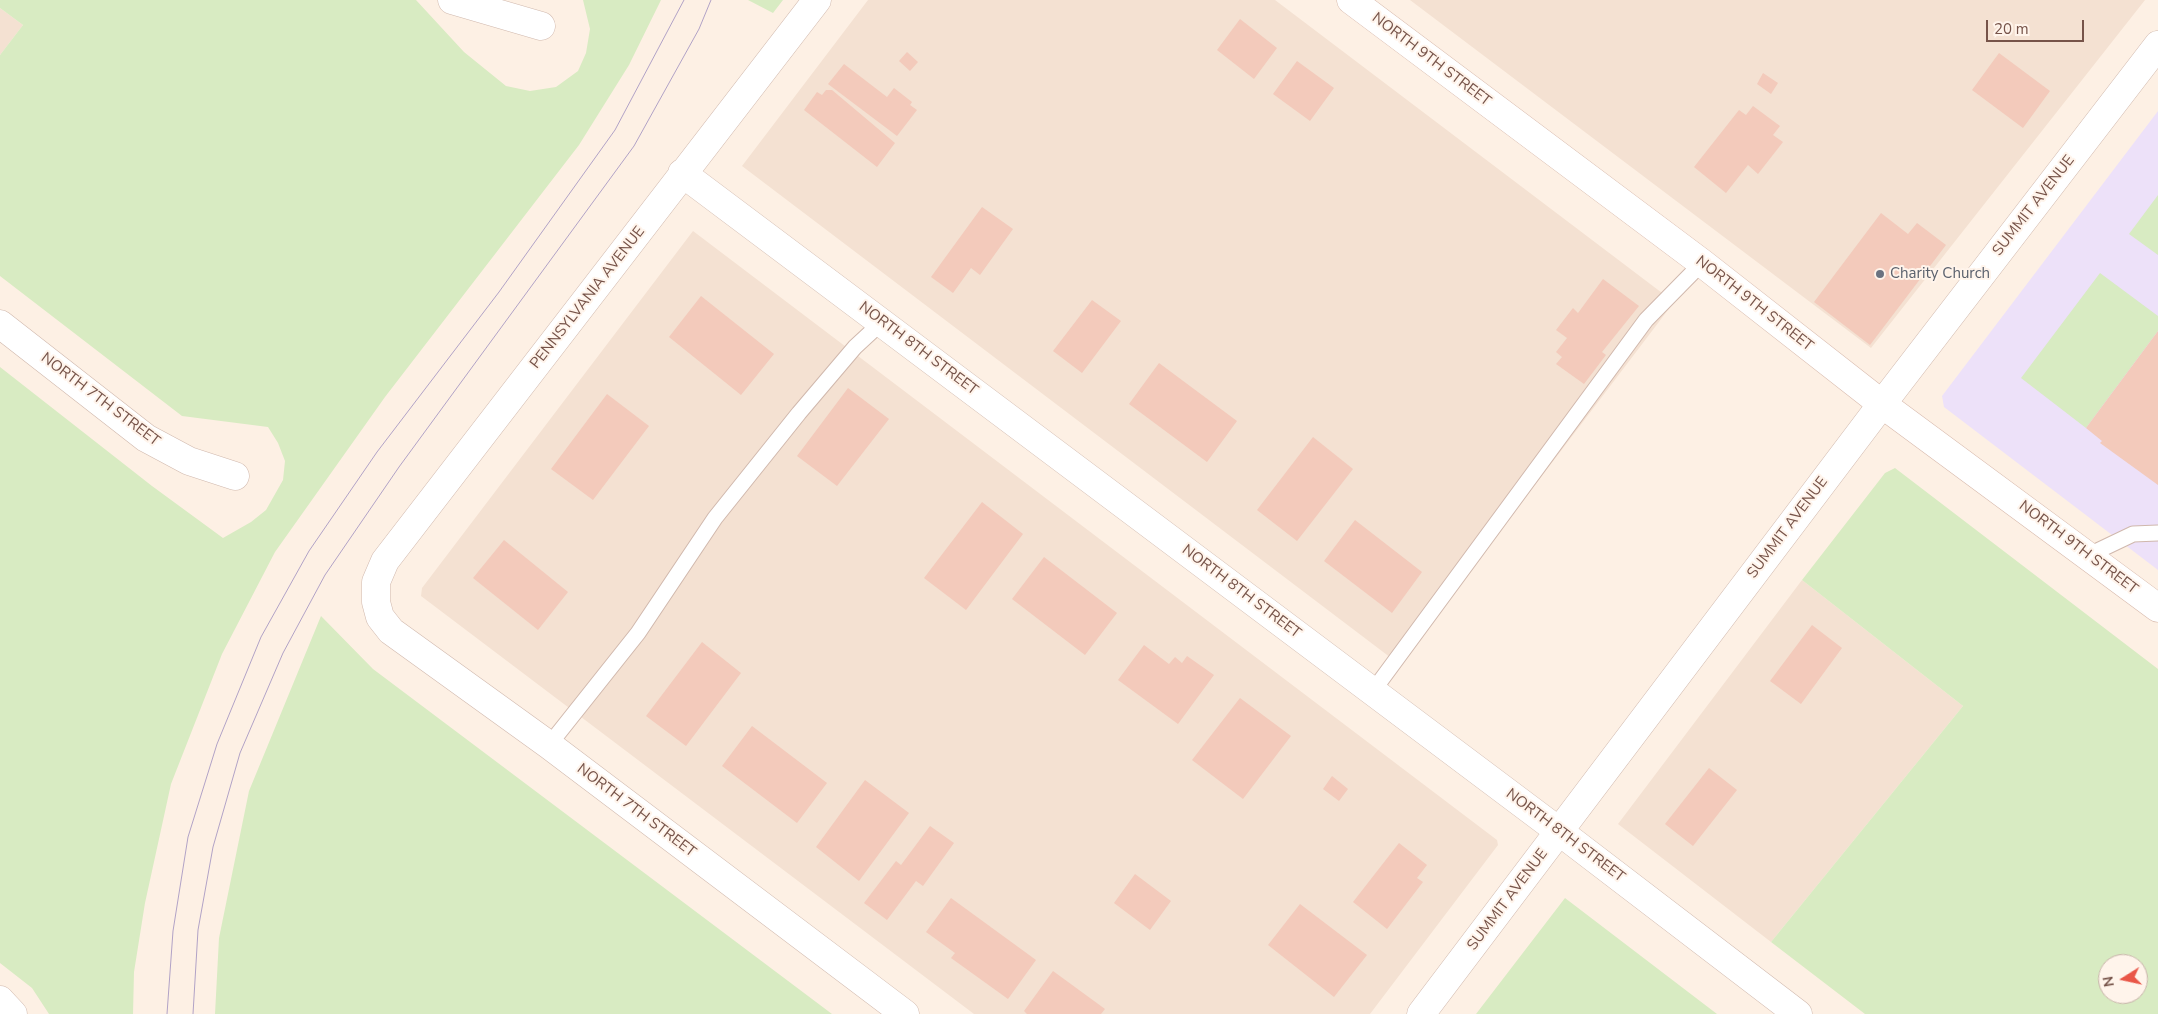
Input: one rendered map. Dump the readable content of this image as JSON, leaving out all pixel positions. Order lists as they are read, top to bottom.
{
  "streets": {
    "street": [
      "NORTH 9TH STREET",
      "SUMMIT AVENUE",
      "PENNSYLVANIA AVENUE",
      "NORTH 8TH STREET",
      "NORTH 7TH STREET"
    ]
  },
  "crossings": [
    ["NORTH 9TH STREET", "SUMMIT AVENUE"],
    ["SUMMIT AVENUE", "NORTH 8TH STREET"],
    ["PENNSYLVANIA AVENUE", "NORTH 8TH STREET"],
    ["PENNSYLVANIA AVENUE", "NORTH 7TH STREET"]
  ],
  "places": ["Charity Church"],
  "scale_bar": "20 m",
  "north": "left"
}
